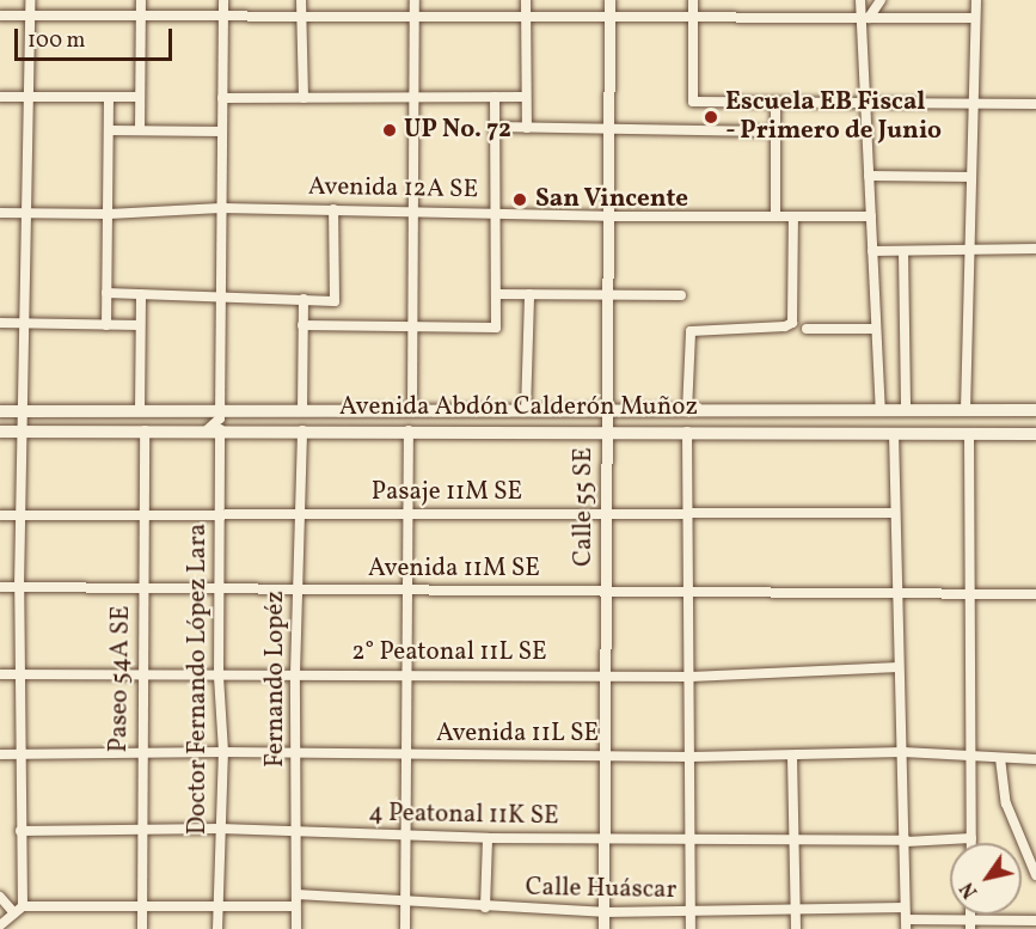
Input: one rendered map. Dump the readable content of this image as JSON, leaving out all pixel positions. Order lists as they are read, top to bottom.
{
  "streets": {
    "main road": ["Avenida Abdón Calderón Muñoz"],
    "street": [
      "Avenida 12A SE",
      "Pasaje 11M SE",
      "Calle 55 SE",
      "Avenida 11M SE",
      "2° Peatonal 11L SE",
      "Paseo 54A SE",
      "Doctor Fernando López Lara",
      "Fernando Lopéz",
      "Avenida 11L SE",
      "4 Peatonal 11K SE",
      "Calle Huáscar"
    ]
  },
  "crossings": [
    ["Avenida 12A SE", "Calle 55 SE"],
    ["Avenida Abdón Calderón Muñoz", "Calle 55 SE"],
    ["Avenida Abdón Calderón Muñoz", "Paseo 54A SE"],
    ["Avenida Abdón Calderón Muñoz", "Doctor Fernando López Lara"],
    ["Avenida Abdón Calderón Muñoz", "Fernando Lopéz"],
    ["Pasaje 11M SE", "Calle 55 SE"],
    ["Pasaje 11M SE", "Paseo 54A SE"],
    ["Pasaje 11M SE", "Doctor Fernando López Lara"],
    ["Pasaje 11M SE", "Fernando Lopéz"],
    ["Calle 55 SE", "Avenida 11M SE"],
    ["Calle 55 SE", "2° Peatonal 11L SE"],
    ["Calle 55 SE", "Avenida 11L SE"],
    ["Calle 55 SE", "4 Peatonal 11K SE"],
    ["Calle 55 SE", "Calle Huáscar"],
    ["Avenida 11M SE", "Paseo 54A SE"],
    ["Avenida 11M SE", "Doctor Fernando López Lara"],
    ["Avenida 11M SE", "Fernando Lopéz"],
    ["2° Peatonal 11L SE", "Paseo 54A SE"],
    ["2° Peatonal 11L SE", "Doctor Fernando López Lara"],
    ["2° Peatonal 11L SE", "Fernando Lopéz"],
    ["Paseo 54A SE", "Avenida 11L SE"],
    ["Paseo 54A SE", "4 Peatonal 11K SE"],
    ["Doctor Fernando López Lara", "Avenida 11L SE"],
    ["Doctor Fernando López Lara", "4 Peatonal 11K SE"],
    ["Fernando Lopéz", "Avenida 11L SE"],
    ["Fernando Lopéz", "4 Peatonal 11K SE"],
    ["Fernando Lopéz", "Calle Huáscar"]
  ],
  "places": ["Escuela EB Fiscal - Primero de Junio", "UP No. 72", "San Vincente"],
  "scale_bar": "100 m",
  "north": "bottom left"
}
